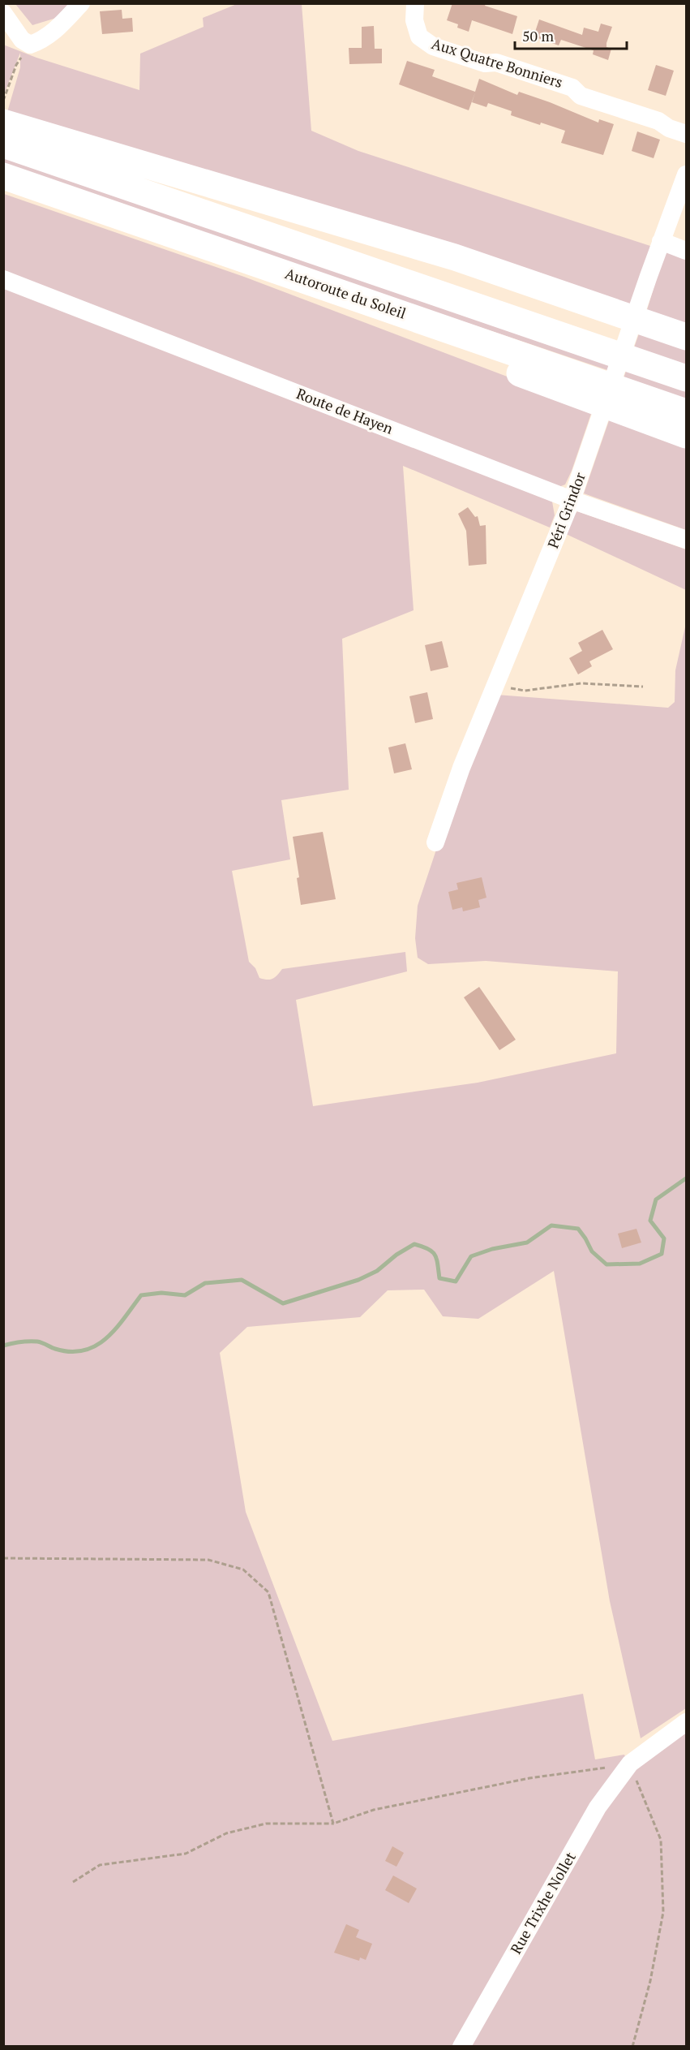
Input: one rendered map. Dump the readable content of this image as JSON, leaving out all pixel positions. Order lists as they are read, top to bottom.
{
  "streets": {
    "highway": ["Autoroute du Soleil"],
    "street": [
      "Aux Quatre Bonniers",
      "Route de Hayen",
      "Péri Grindor",
      "Rue Trixhe Nollet"
    ]
  },
  "crossings": [
    ["Route de Hayen", "Péri Grindor"]
  ],
  "scale_bar": "50 m"
}
